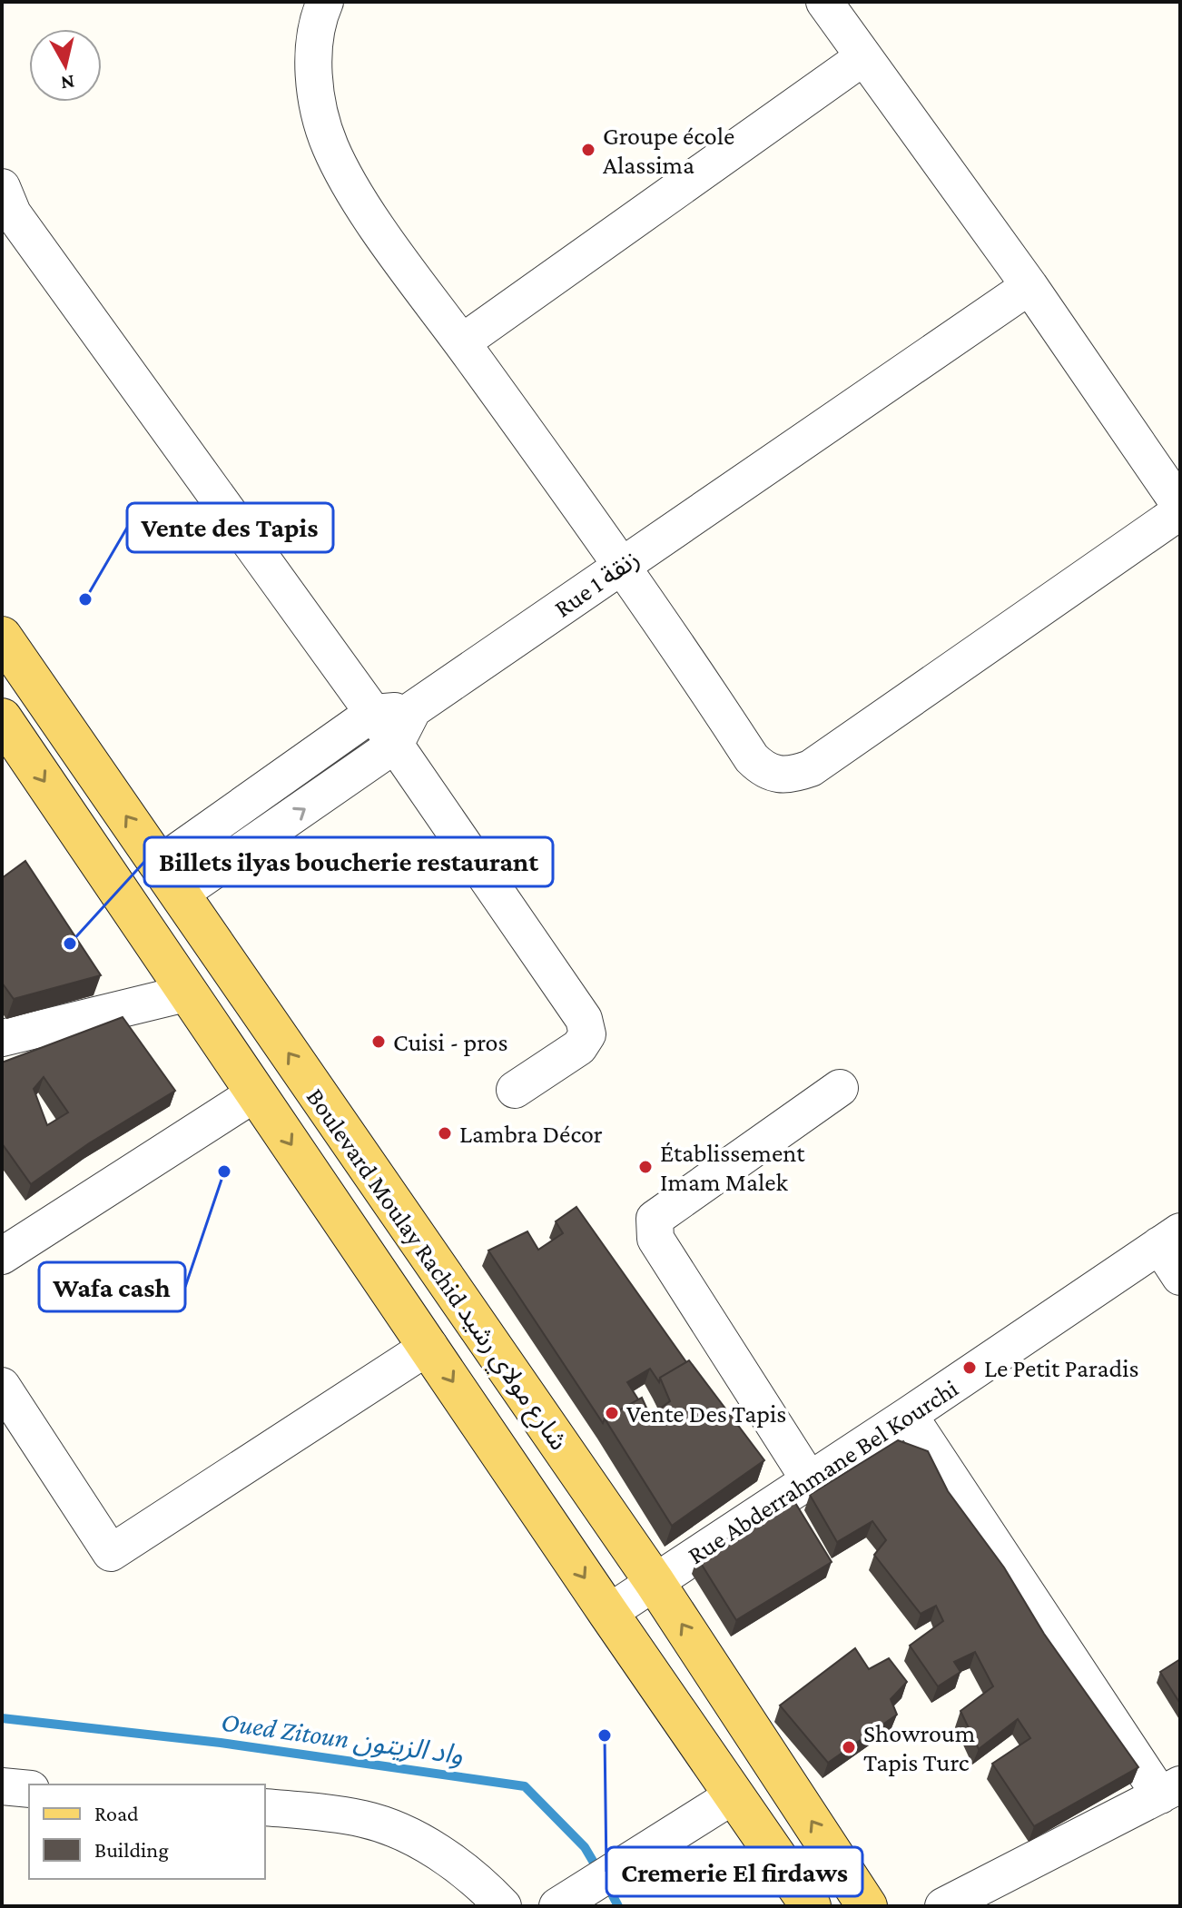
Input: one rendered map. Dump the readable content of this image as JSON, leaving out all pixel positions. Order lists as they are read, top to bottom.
{
  "streets": {
    "main road": ["Boulevard Moulay Rachid شارع مولاي رشيد"],
    "street": ["Rue 1 زنقة", "Rue Abderrahmane Bel Kourchi"]
  },
  "crossings": [
    ["Rue 1 زنقة", "Boulevard Moulay Rachid شارع مولاي رشيد"],
    ["Boulevard Moulay Rachid شارع مولاي رشيد", "Rue Abderrahmane Bel Kourchi"]
  ],
  "water": ["Oued Zitoun واد الزيتون"],
  "places": [
    "Groupe école Alassima",
    "Vente des Tapis",
    "Billets ilyas boucherie restaurant",
    "Cuisi - pros",
    "Lambra Décor",
    "Établissement Imam Malek",
    "Wafa cash",
    "Le Petit Paradis",
    "Vente Des Tapis",
    "Cremerie El firdaws",
    "Showroum Tapis Turc"
  ],
  "legend": ["Road", "Building"],
  "north": "bottom"
}
